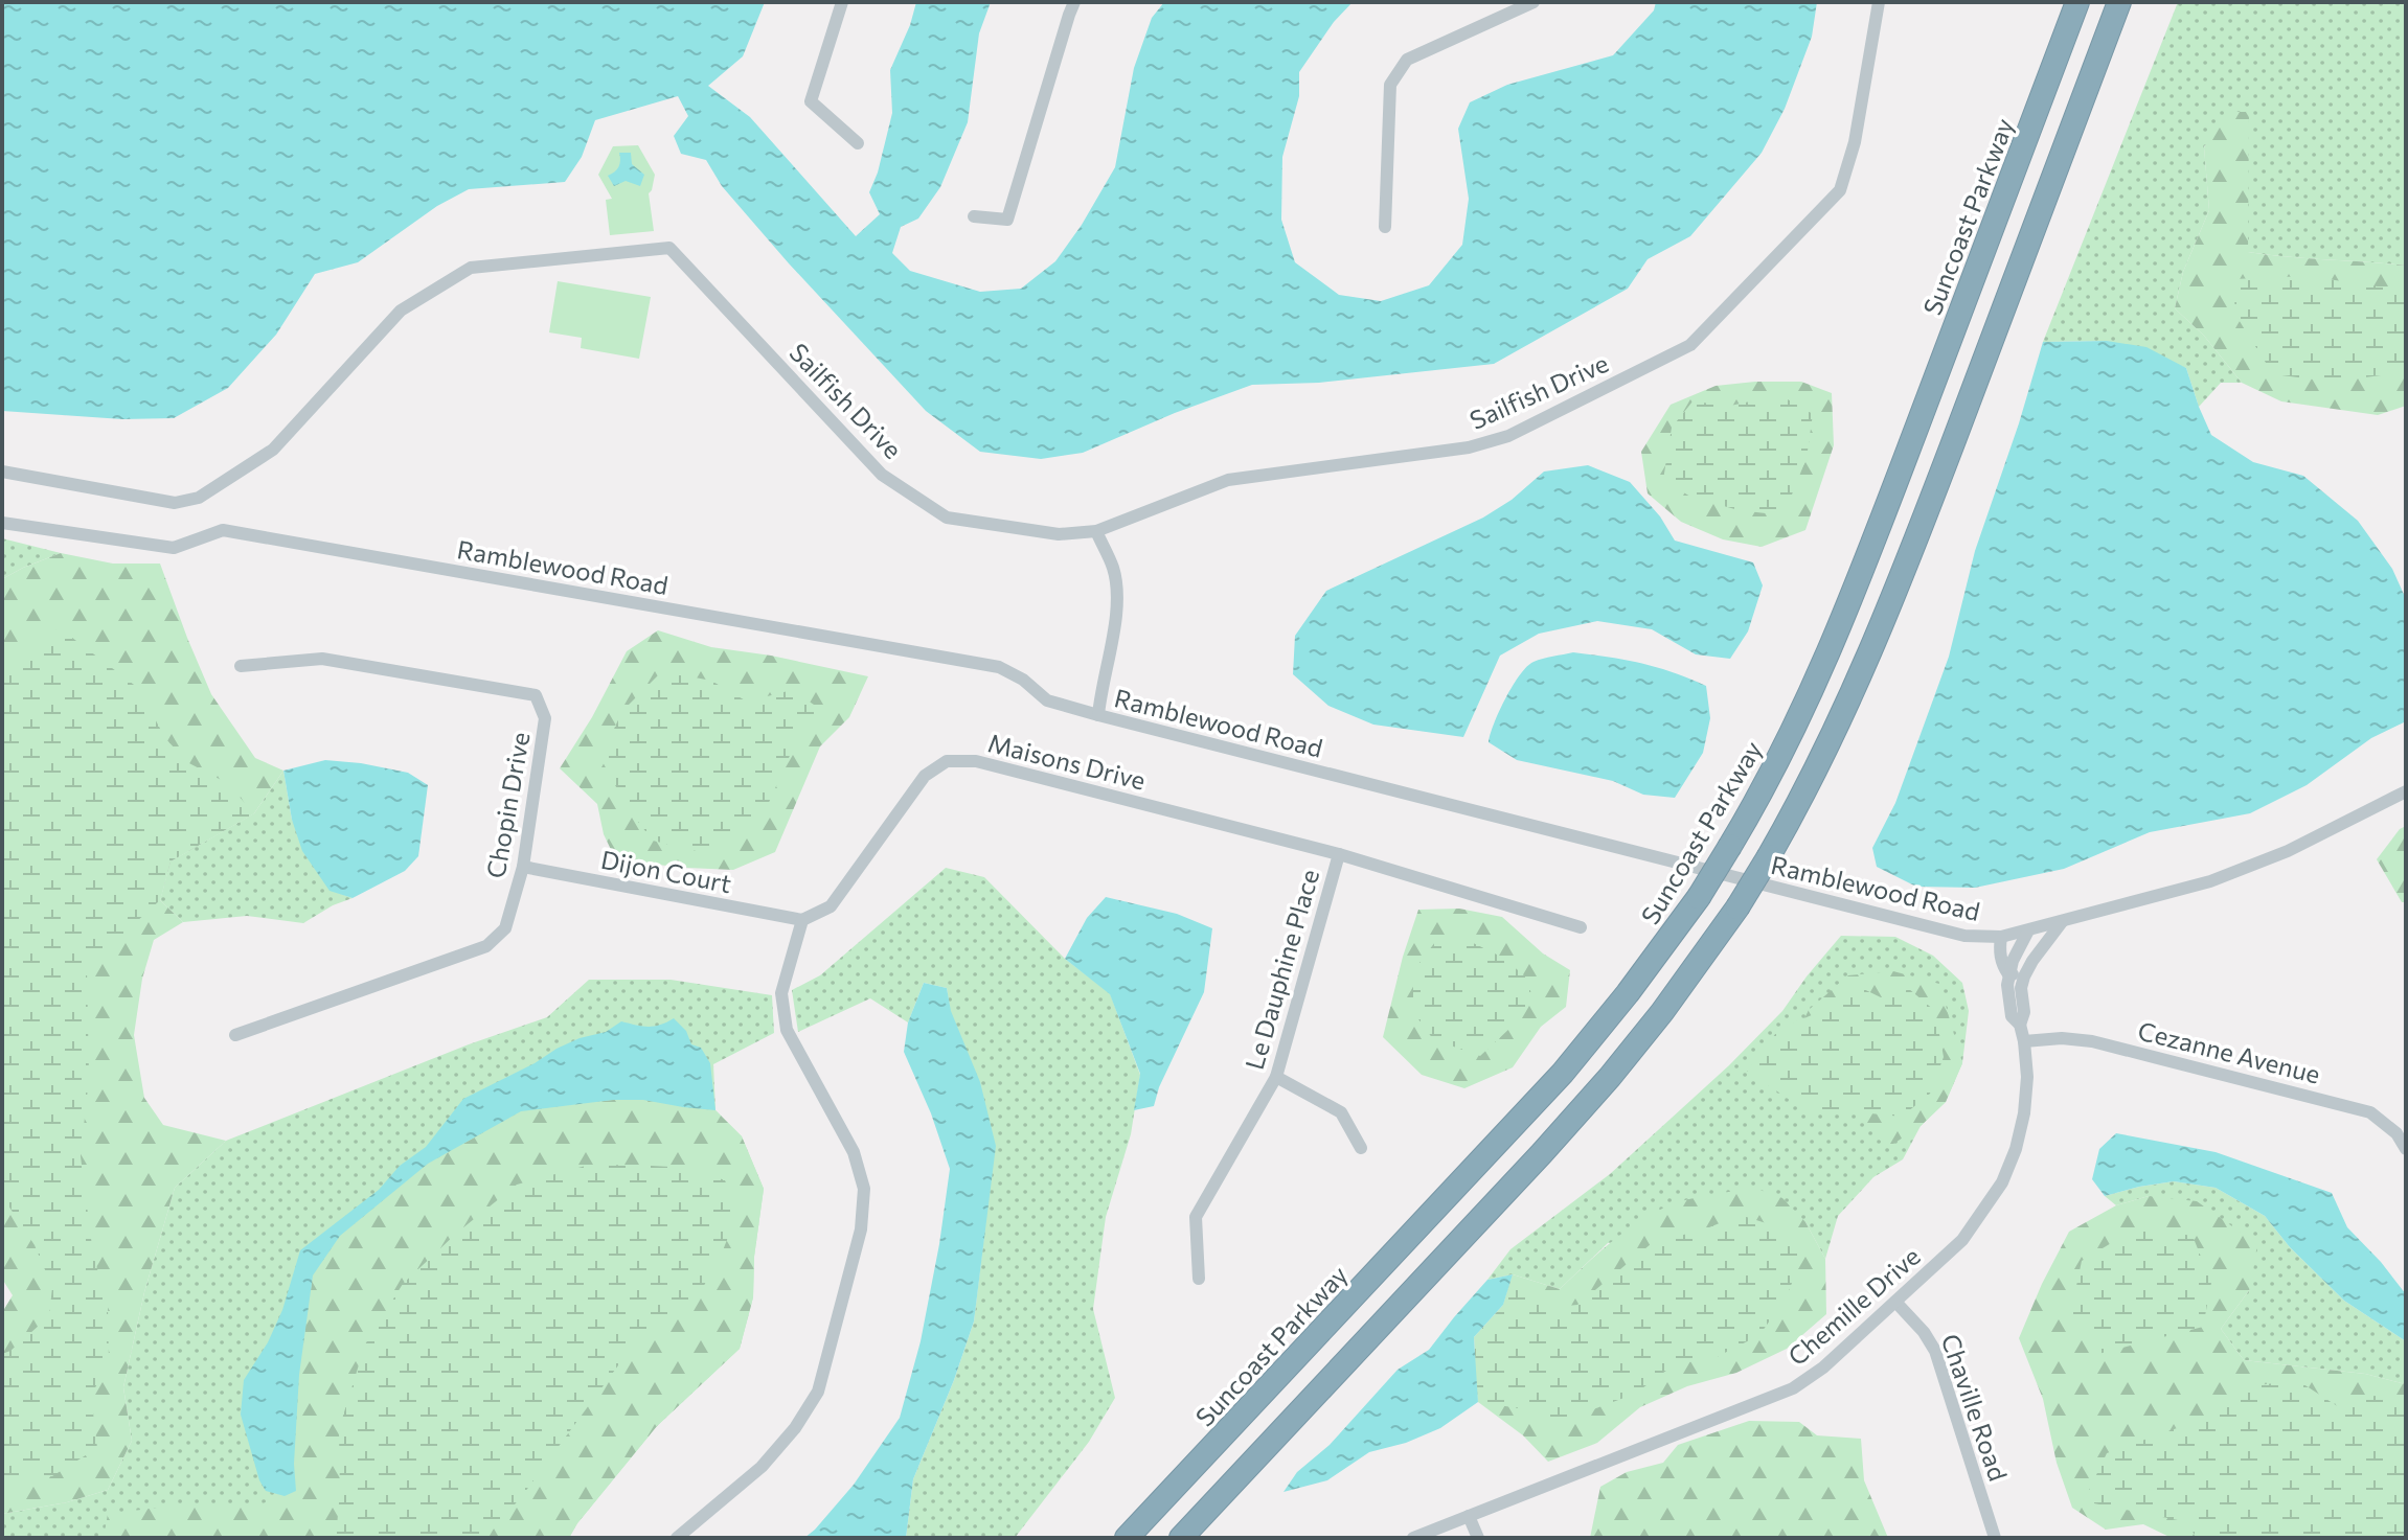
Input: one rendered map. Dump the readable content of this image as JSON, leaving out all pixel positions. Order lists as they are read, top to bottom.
{
  "streets": {
    "highway": ["Suncoast Parkway"],
    "street": [
      "Sailfish Drive",
      "Ramblewood Road",
      "Maisons Drive",
      "Chopin Drive",
      "Dijon Court",
      "Le Dauphine Place",
      "Cezanne Avenue",
      "Chemille Drive",
      "Chaville Road"
    ]
  },
  "crossings": [
    ["Ramblewood Road", "Chemille Drive"],
    ["Maisons Drive", "Dijon Court"],
    ["Maisons Drive", "Le Dauphine Place"],
    ["Chopin Drive", "Dijon Court"],
    ["Cezanne Avenue", "Chemille Drive"],
    ["Chemille Drive", "Chaville Road"]
  ]
}
